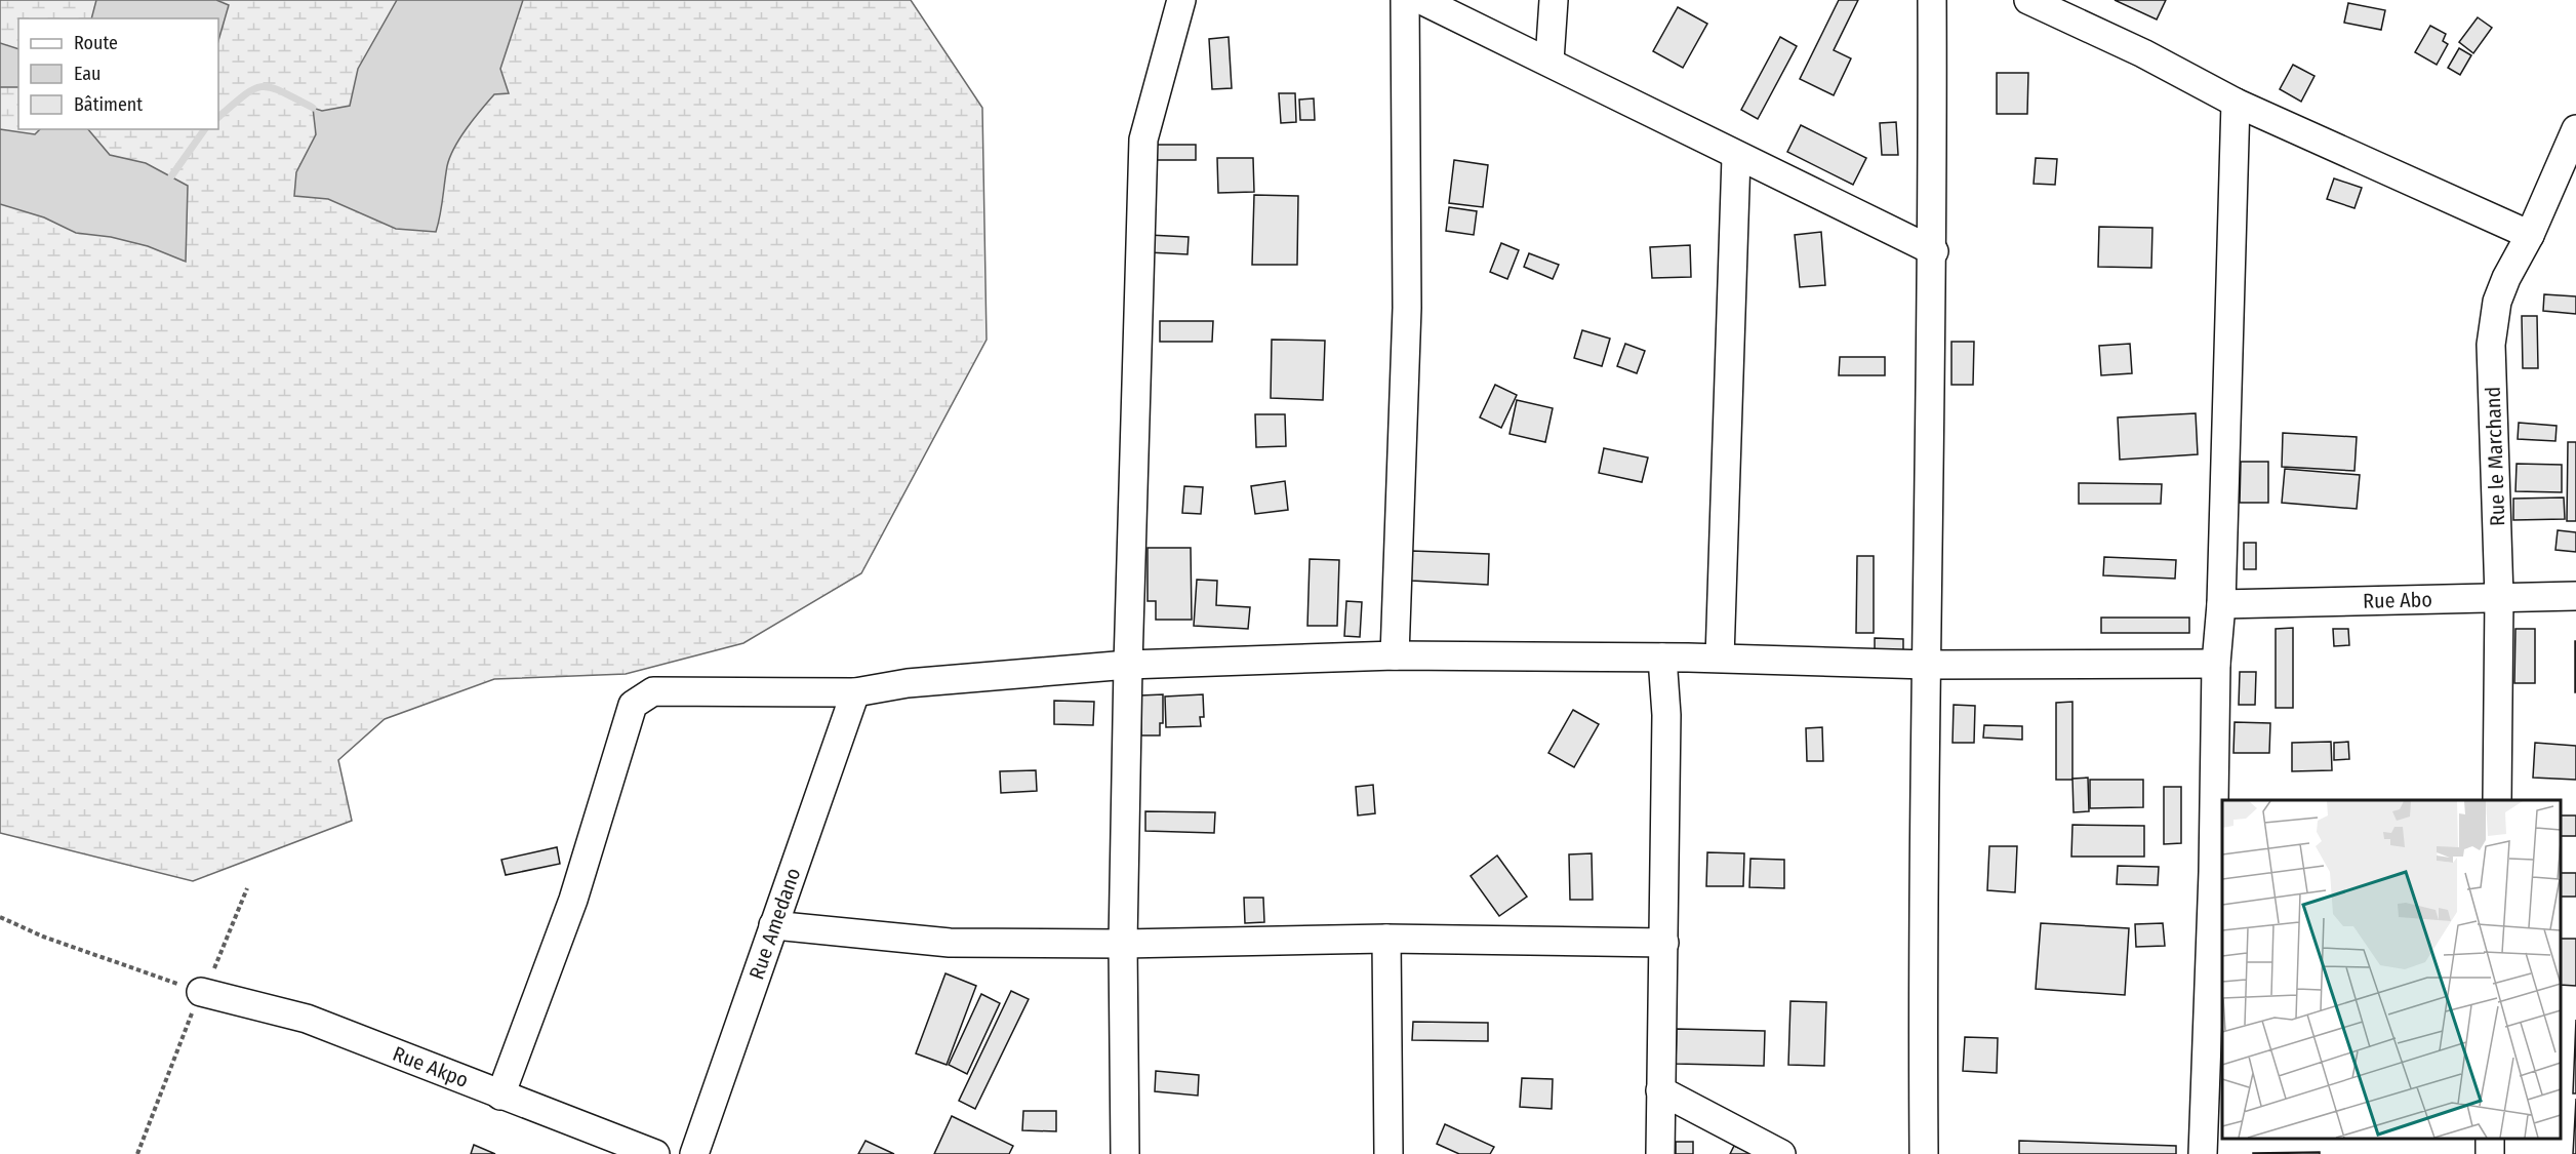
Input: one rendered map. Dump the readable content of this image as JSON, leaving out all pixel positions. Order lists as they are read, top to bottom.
{
  "streets": {
    "street": [
      "Rue le Marchand",
      "Rue Abo",
      "Rue Amedano",
      "Rue Akpo"
    ]
  },
  "crossings": [
    ["Rue le Marchand", "Rue Abo"]
  ],
  "legend": ["Route", "Eau", "Bâtiment"]
}
